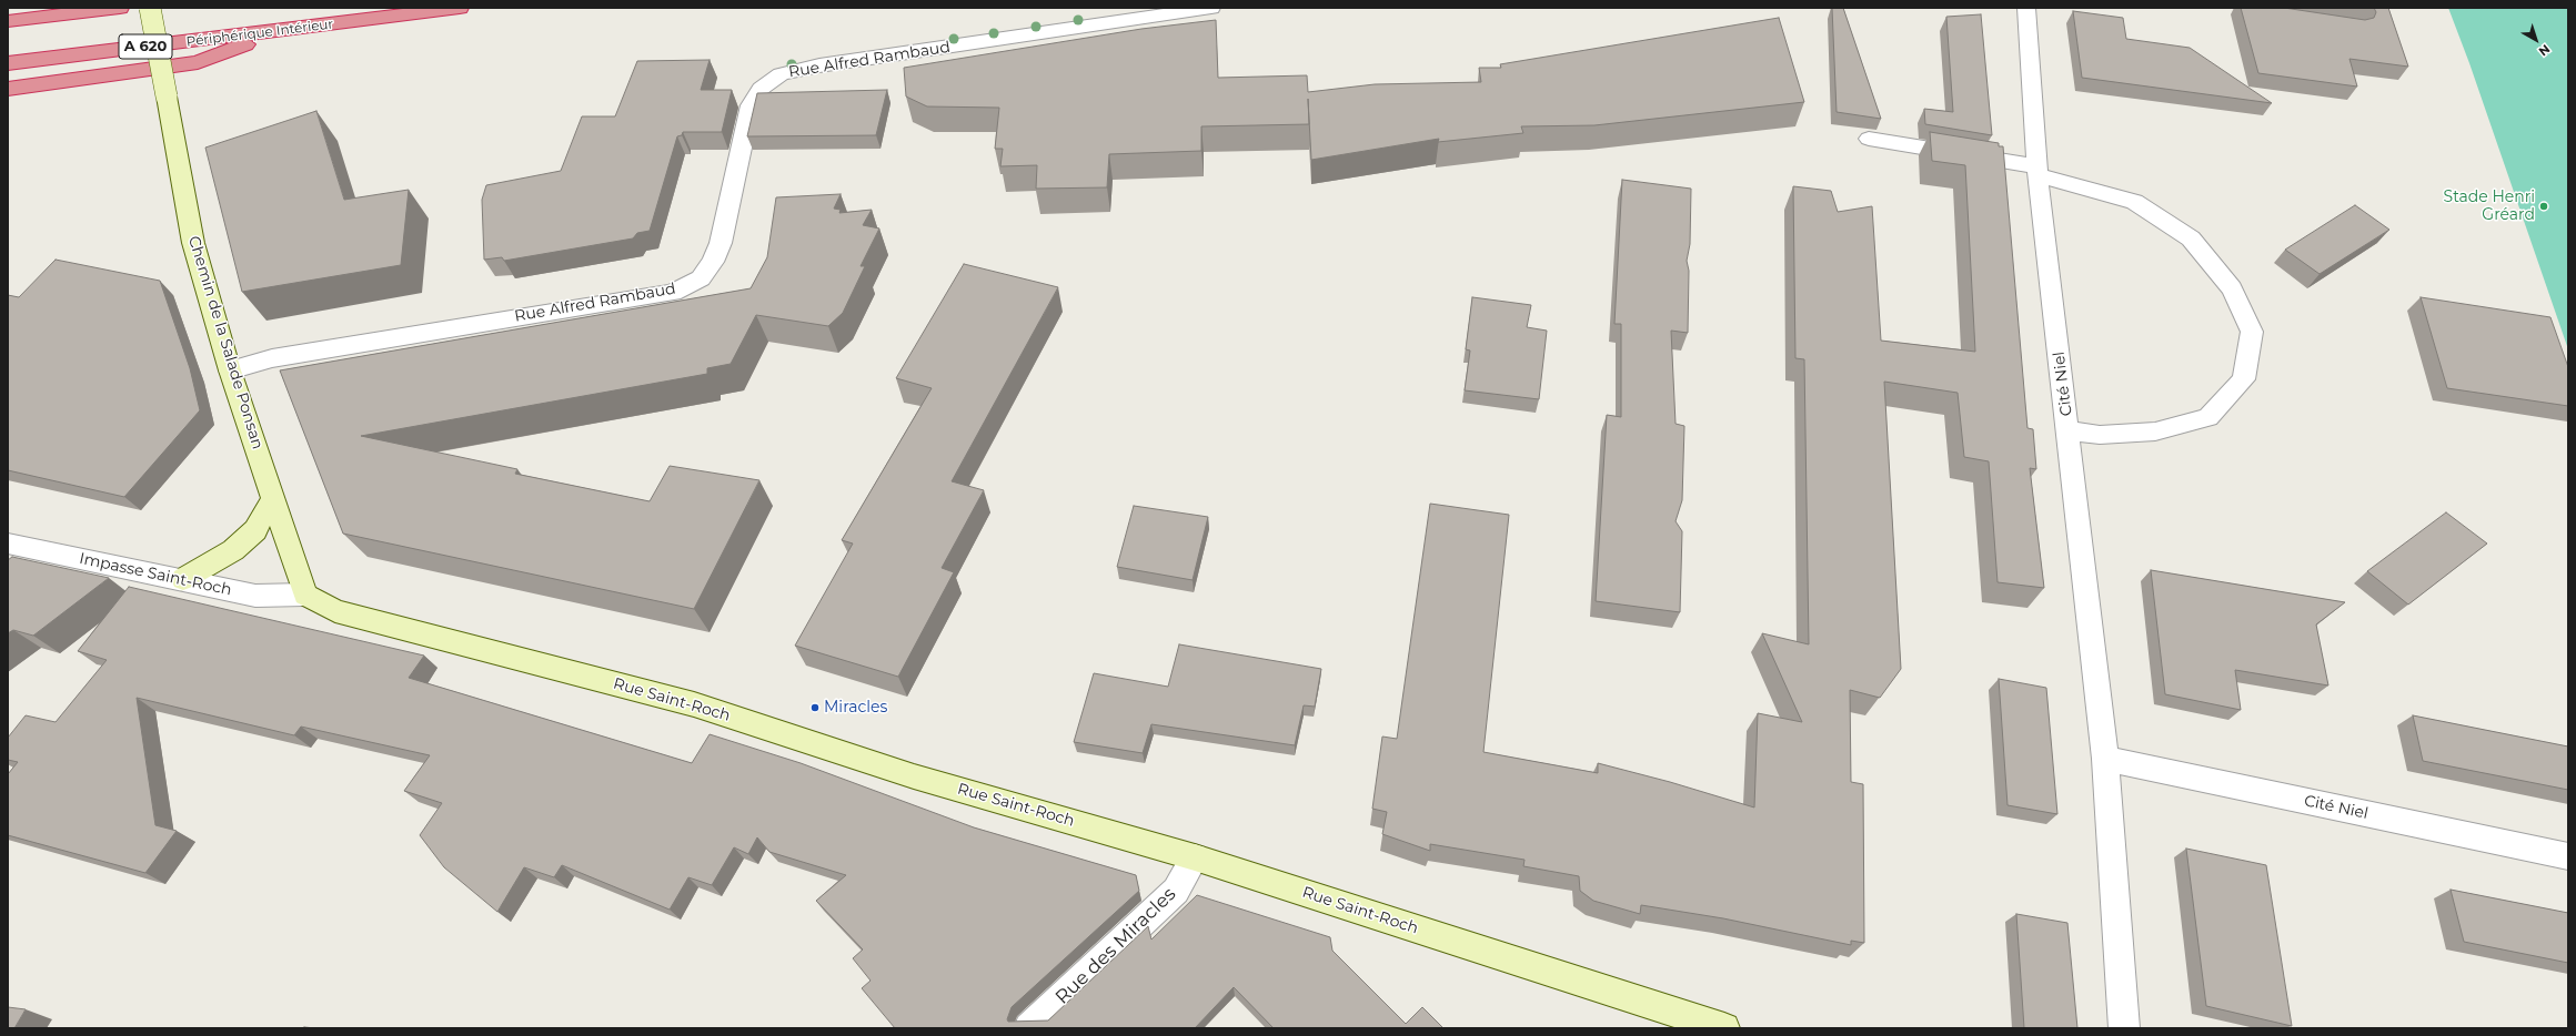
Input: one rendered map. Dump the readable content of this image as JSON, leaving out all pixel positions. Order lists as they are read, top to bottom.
{
  "streets": {
    "highway": ["Périphérique Intérieur", "A 620"],
    "street": [
      "Rue Alfred Rambaud",
      "Chemin de la Salade Ponsan",
      "Cité Niel",
      "Impasse Saint-Roch",
      "Rue Saint-Roch",
      "Rue des Miracles"
    ]
  },
  "crossings": [
    ["Rue Alfred Rambaud", "Chemin de la Salade Ponsan"],
    ["Chemin de la Salade Ponsan", "Impasse Saint-Roch"],
    ["Chemin de la Salade Ponsan", "Rue Saint-Roch"],
    ["Impasse Saint-Roch", "Rue Saint-Roch"],
    ["Rue Saint-Roch", "Rue des Miracles"]
  ],
  "places": ["Stade Henri Gréard", "Miracles"],
  "north": "bottom right"
}
